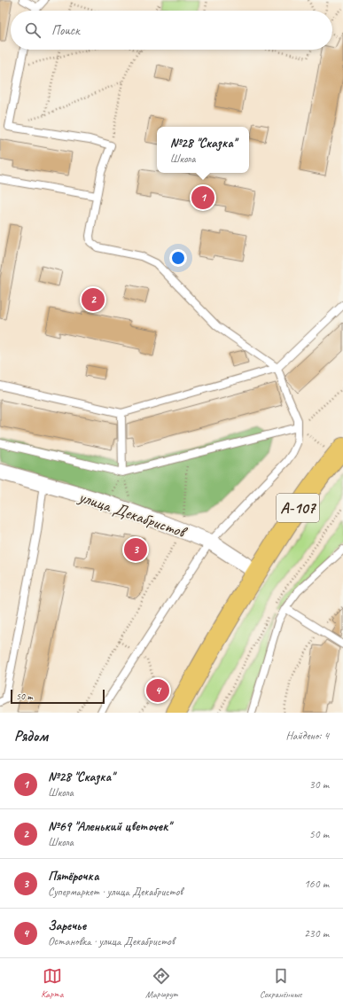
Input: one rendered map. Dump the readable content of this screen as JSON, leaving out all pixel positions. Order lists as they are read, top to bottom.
{
  "streets": {
    "main road": ["А-107"],
    "street": ["улица Декабристов"]
  },
  "crossings": [
    ["А-107", "улица Декабристов"]
  ],
  "scale_bar": "50 m",
  "page": {
    "search": "Поиск",
    "popup": ["№28 \"Сказка\"", "Школа"],
    "pins": [
      "1",
      "2",
      "3",
      "4"
    ],
    "scale": "50 m",
    "heading": ["Рядом", "Найдено: 4"],
    "list": [
      {
        "mark": "1",
        "name": "№28 \"Сказка\"",
        "note": "Школа",
        "value": "30 m"
      },
      {
        "mark": "2",
        "name": "№69 \"Аленький цветочек\"",
        "note": "Школа",
        "value": "50 m"
      },
      {
        "mark": "3",
        "name": "Пятёрочка",
        "note": "Супермаркет · улица Декабристов",
        "value": "160 m"
      },
      {
        "mark": "4",
        "name": "Заречье",
        "note": "Остановка · улица Декабристов",
        "value": "230 m"
      }
    ],
    "nav": ["Карта", "Маршрут", "Сохранённые"]
  }
}
